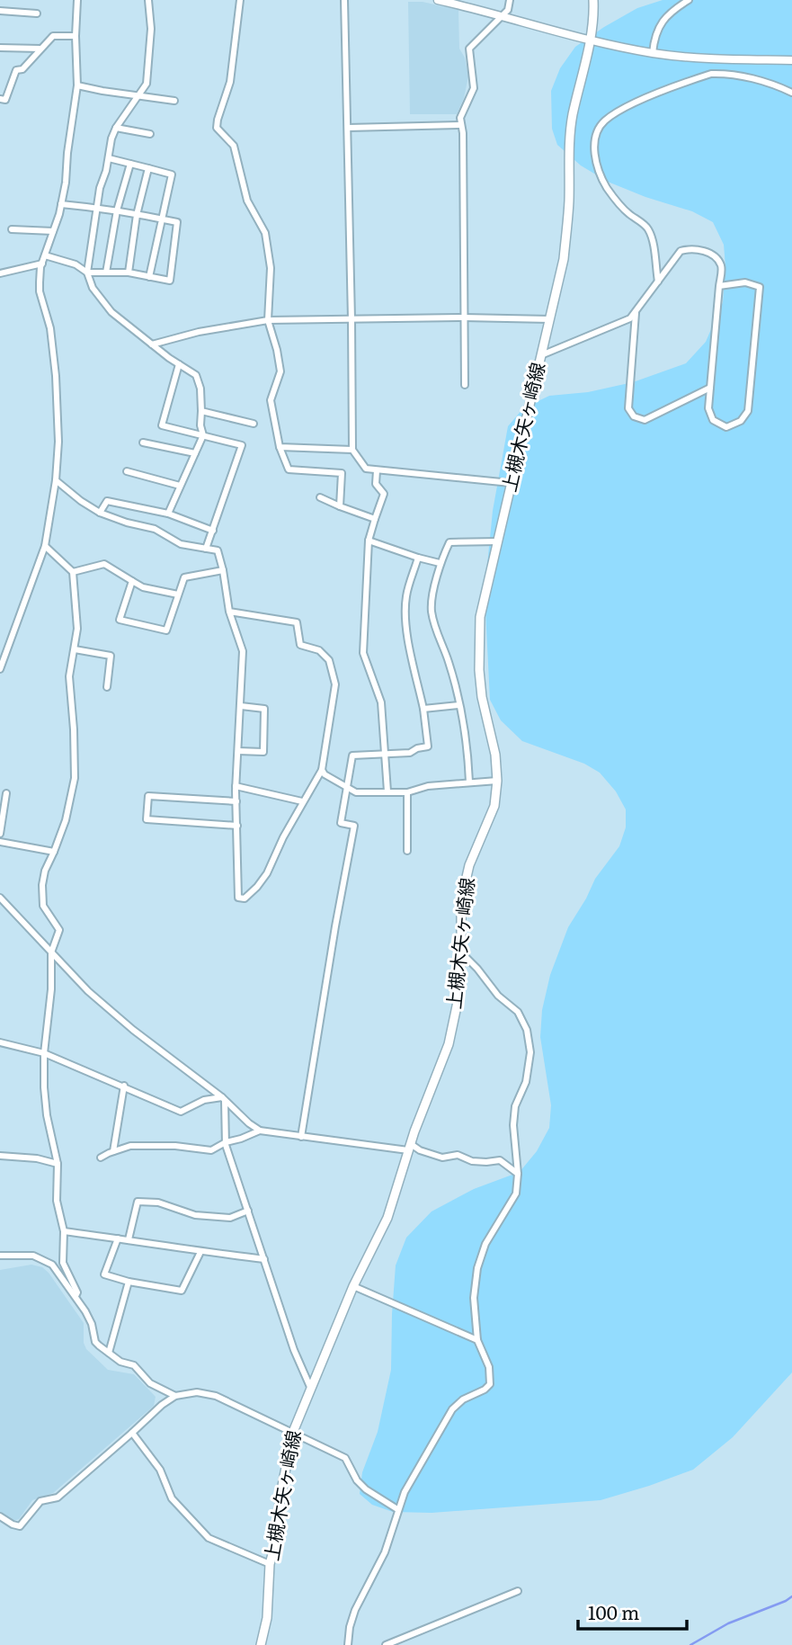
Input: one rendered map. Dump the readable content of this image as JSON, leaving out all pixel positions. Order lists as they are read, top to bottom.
{
  "streets": {
    "main road": ["上槻木矢ヶ崎線"]
  },
  "scale_bar": "100 m"
}
